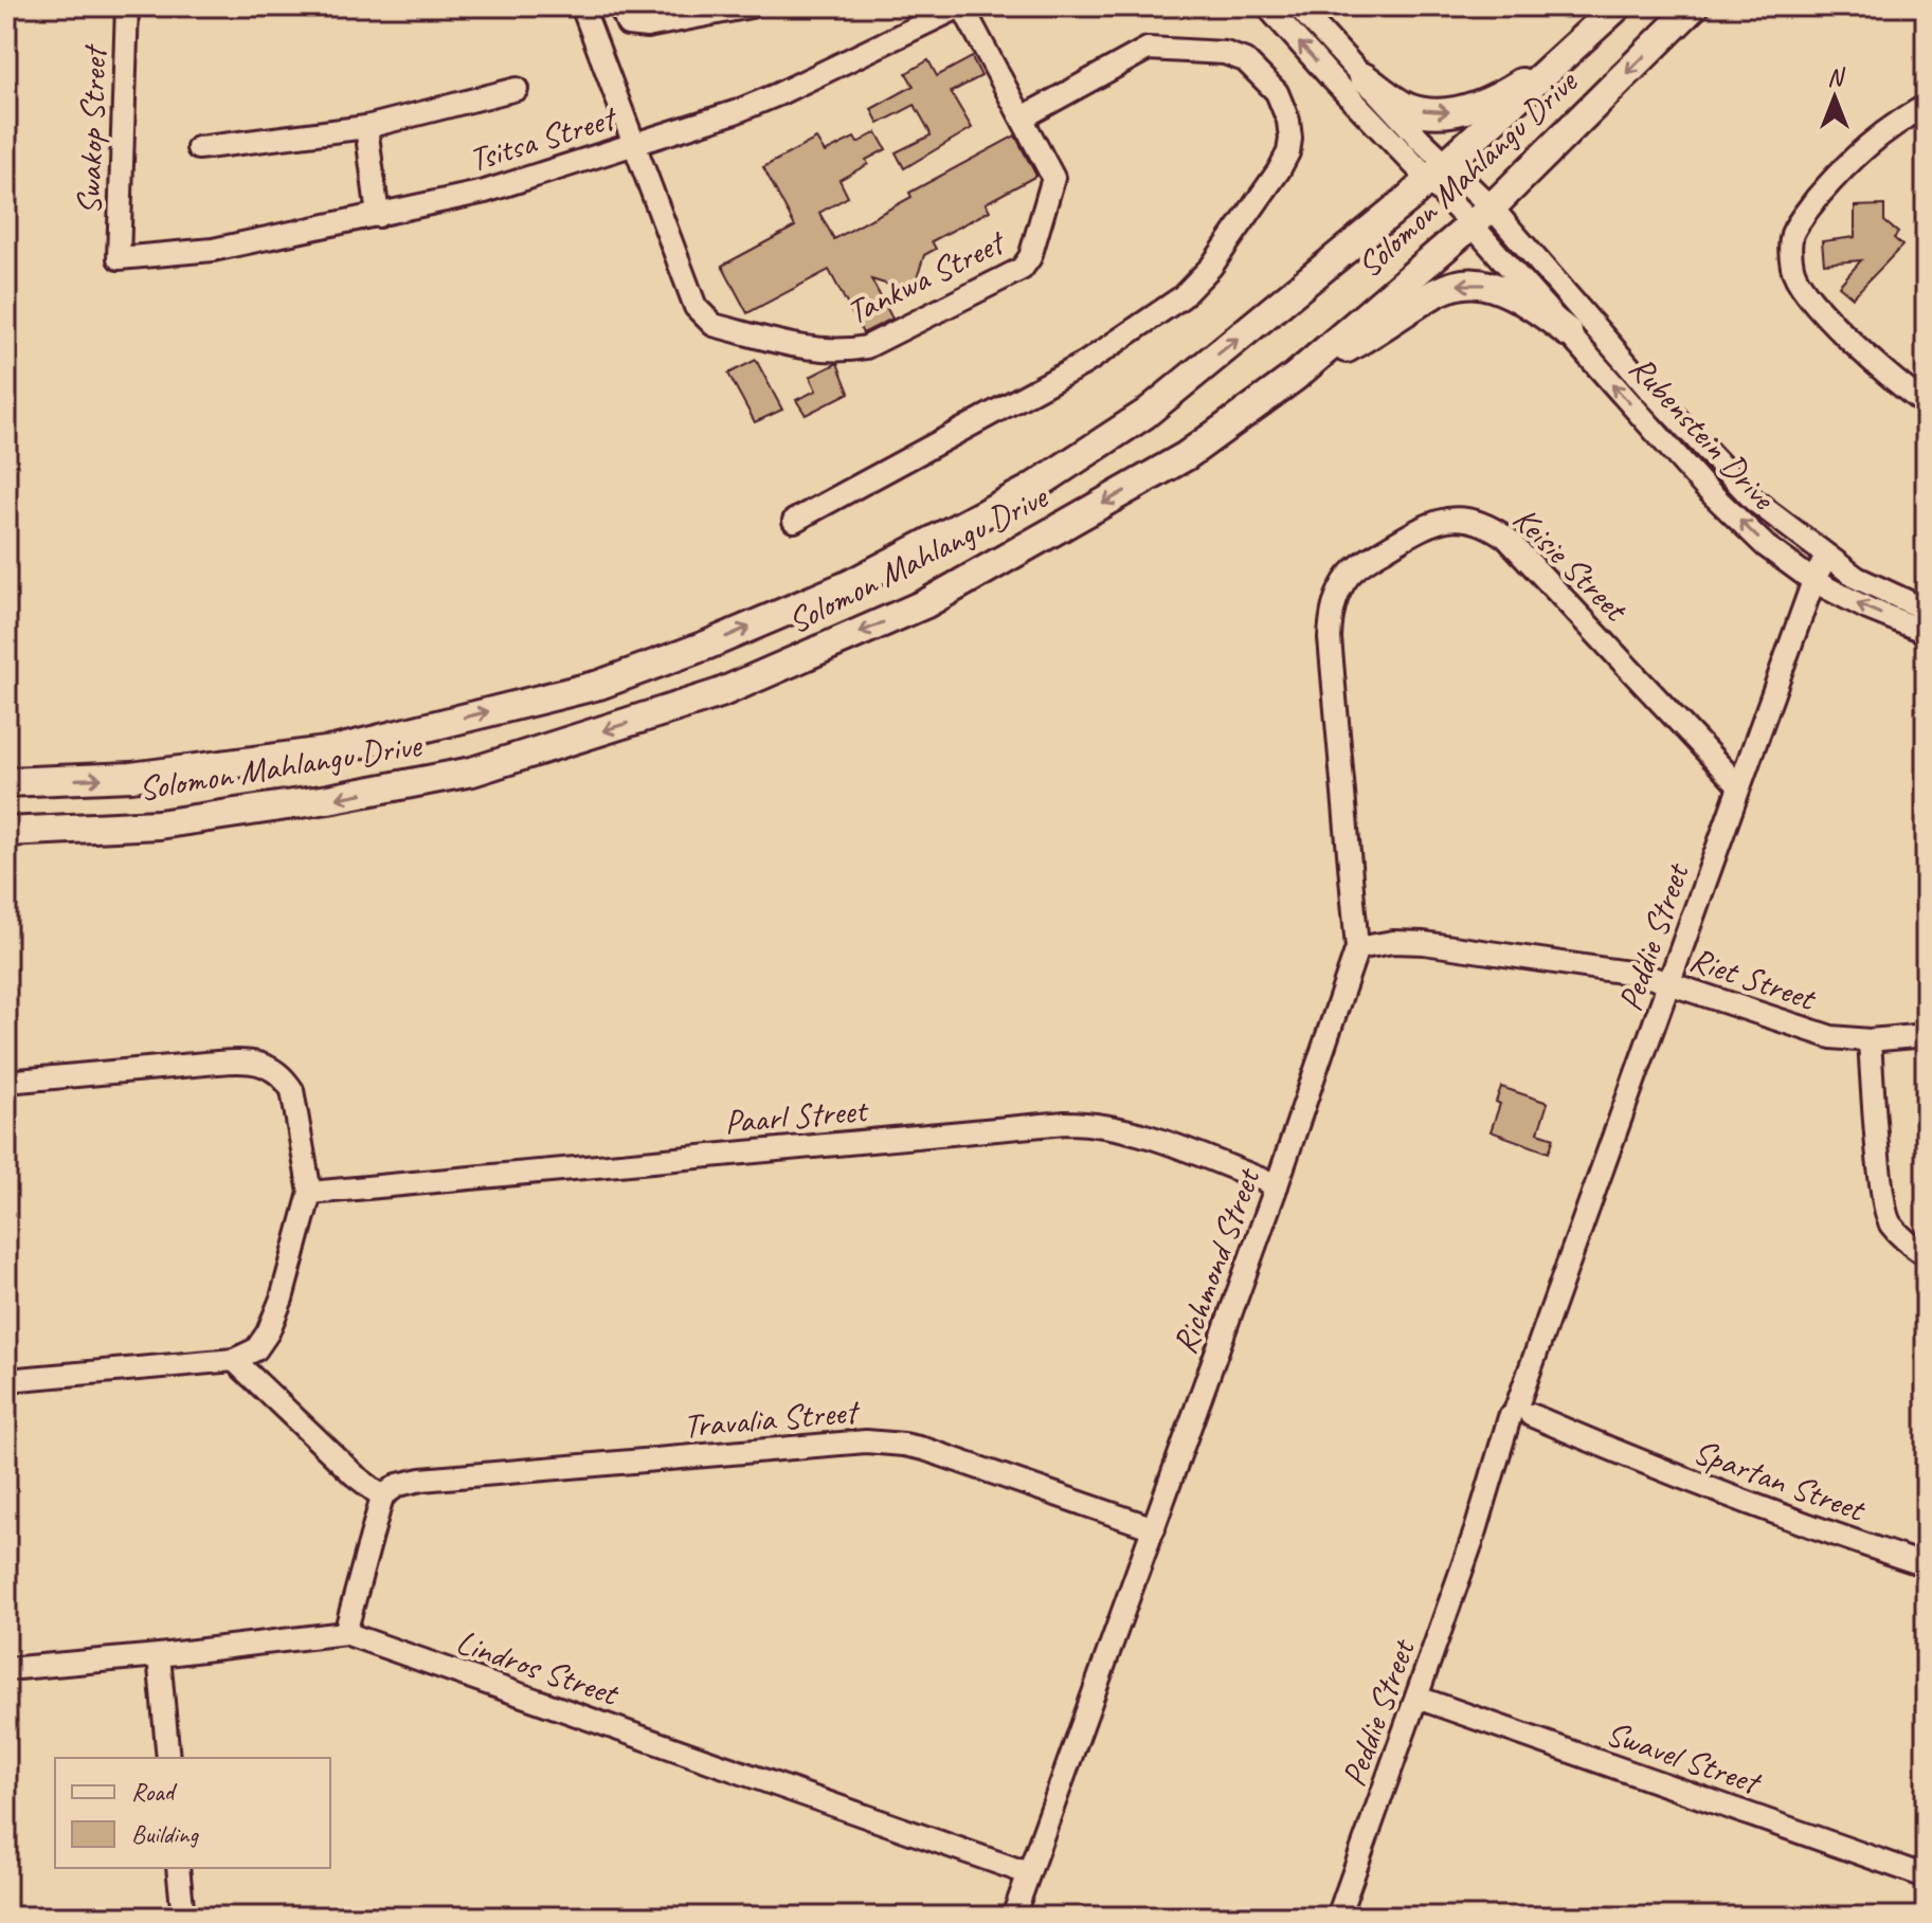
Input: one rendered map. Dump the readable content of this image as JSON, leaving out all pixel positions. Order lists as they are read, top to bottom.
{
  "streets": {
    "main road": ["Solomon Mahlangu Drive"],
    "street": [
      "Swakop Street",
      "Tsitsa Street",
      "Tankwa Street",
      "Rubenstein Drive",
      "Keisie Street",
      "Peddie Street",
      "Riet Street",
      "Paarl Street",
      "Richmond Street",
      "Travalia Street",
      "Spartan Street",
      "Lindros Street",
      "Swavel Street"
    ]
  },
  "crossings": [
    ["Swakop Street", "Tsitsa Street"],
    ["Tsitsa Street", "Tankwa Street"],
    ["Solomon Mahlangu Drive", "Rubenstein Drive"],
    ["Rubenstein Drive", "Peddie Street"],
    ["Keisie Street", "Peddie Street"],
    ["Keisie Street", "Richmond Street"],
    ["Peddie Street", "Riet Street"],
    ["Peddie Street", "Spartan Street"],
    ["Peddie Street", "Swavel Street"],
    ["Riet Street", "Richmond Street"],
    ["Paarl Street", "Richmond Street"],
    ["Richmond Street", "Travalia Street"],
    ["Richmond Street", "Lindros Street"]
  ],
  "legend": ["Road", "Building"],
  "north": "top"
}
